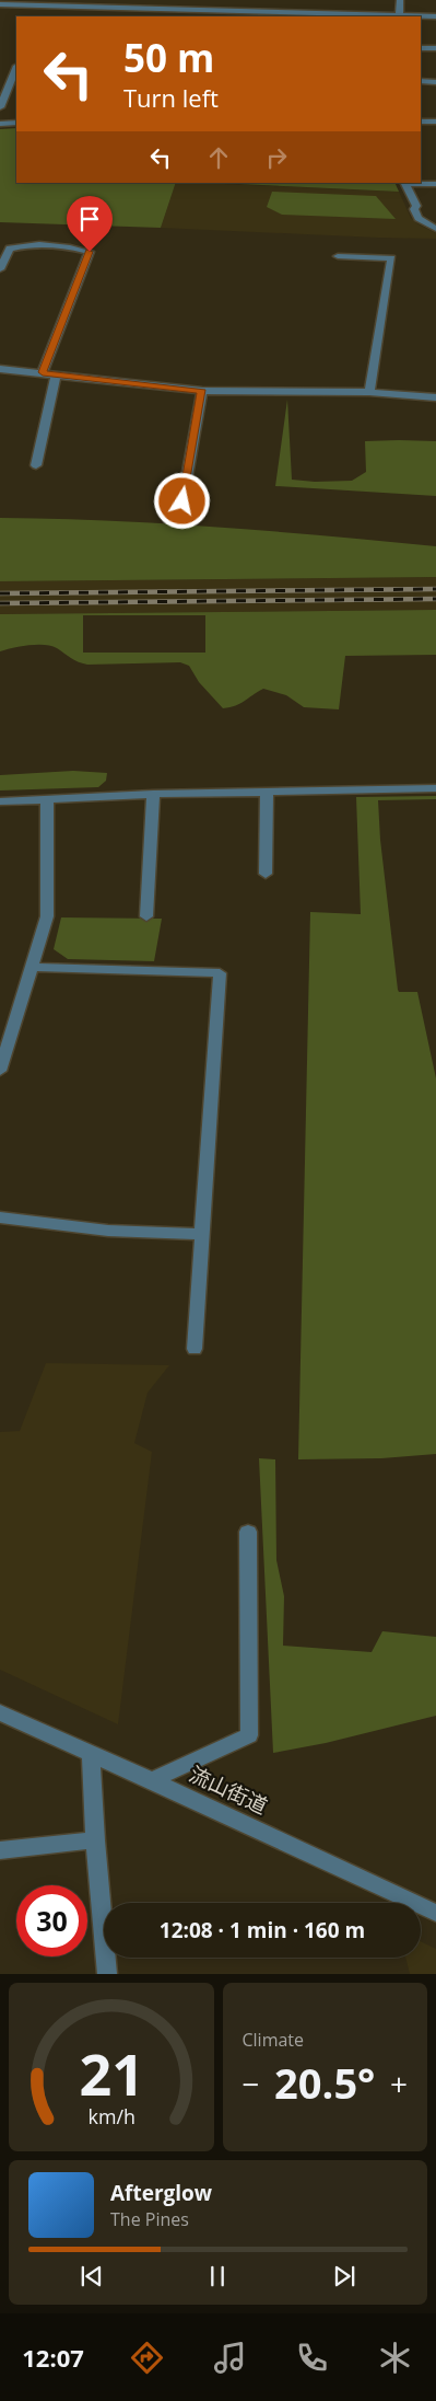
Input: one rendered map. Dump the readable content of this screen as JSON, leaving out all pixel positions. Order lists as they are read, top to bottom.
{
  "streets": {
    "street": ["流山街道"]
  },
  "page": {
    "turn": ["50 m", "Turn left"],
    "limit": "30",
    "trip": "12:08 · 1 min · 160 m",
    "tile": "Climate",
    "heat": ["−", "20.5°", "+"],
    "song": ["Afterglow", "The Pines"],
    "tabs": "12:07",
    "gauge": ["21", "km/h"]
  }
}
